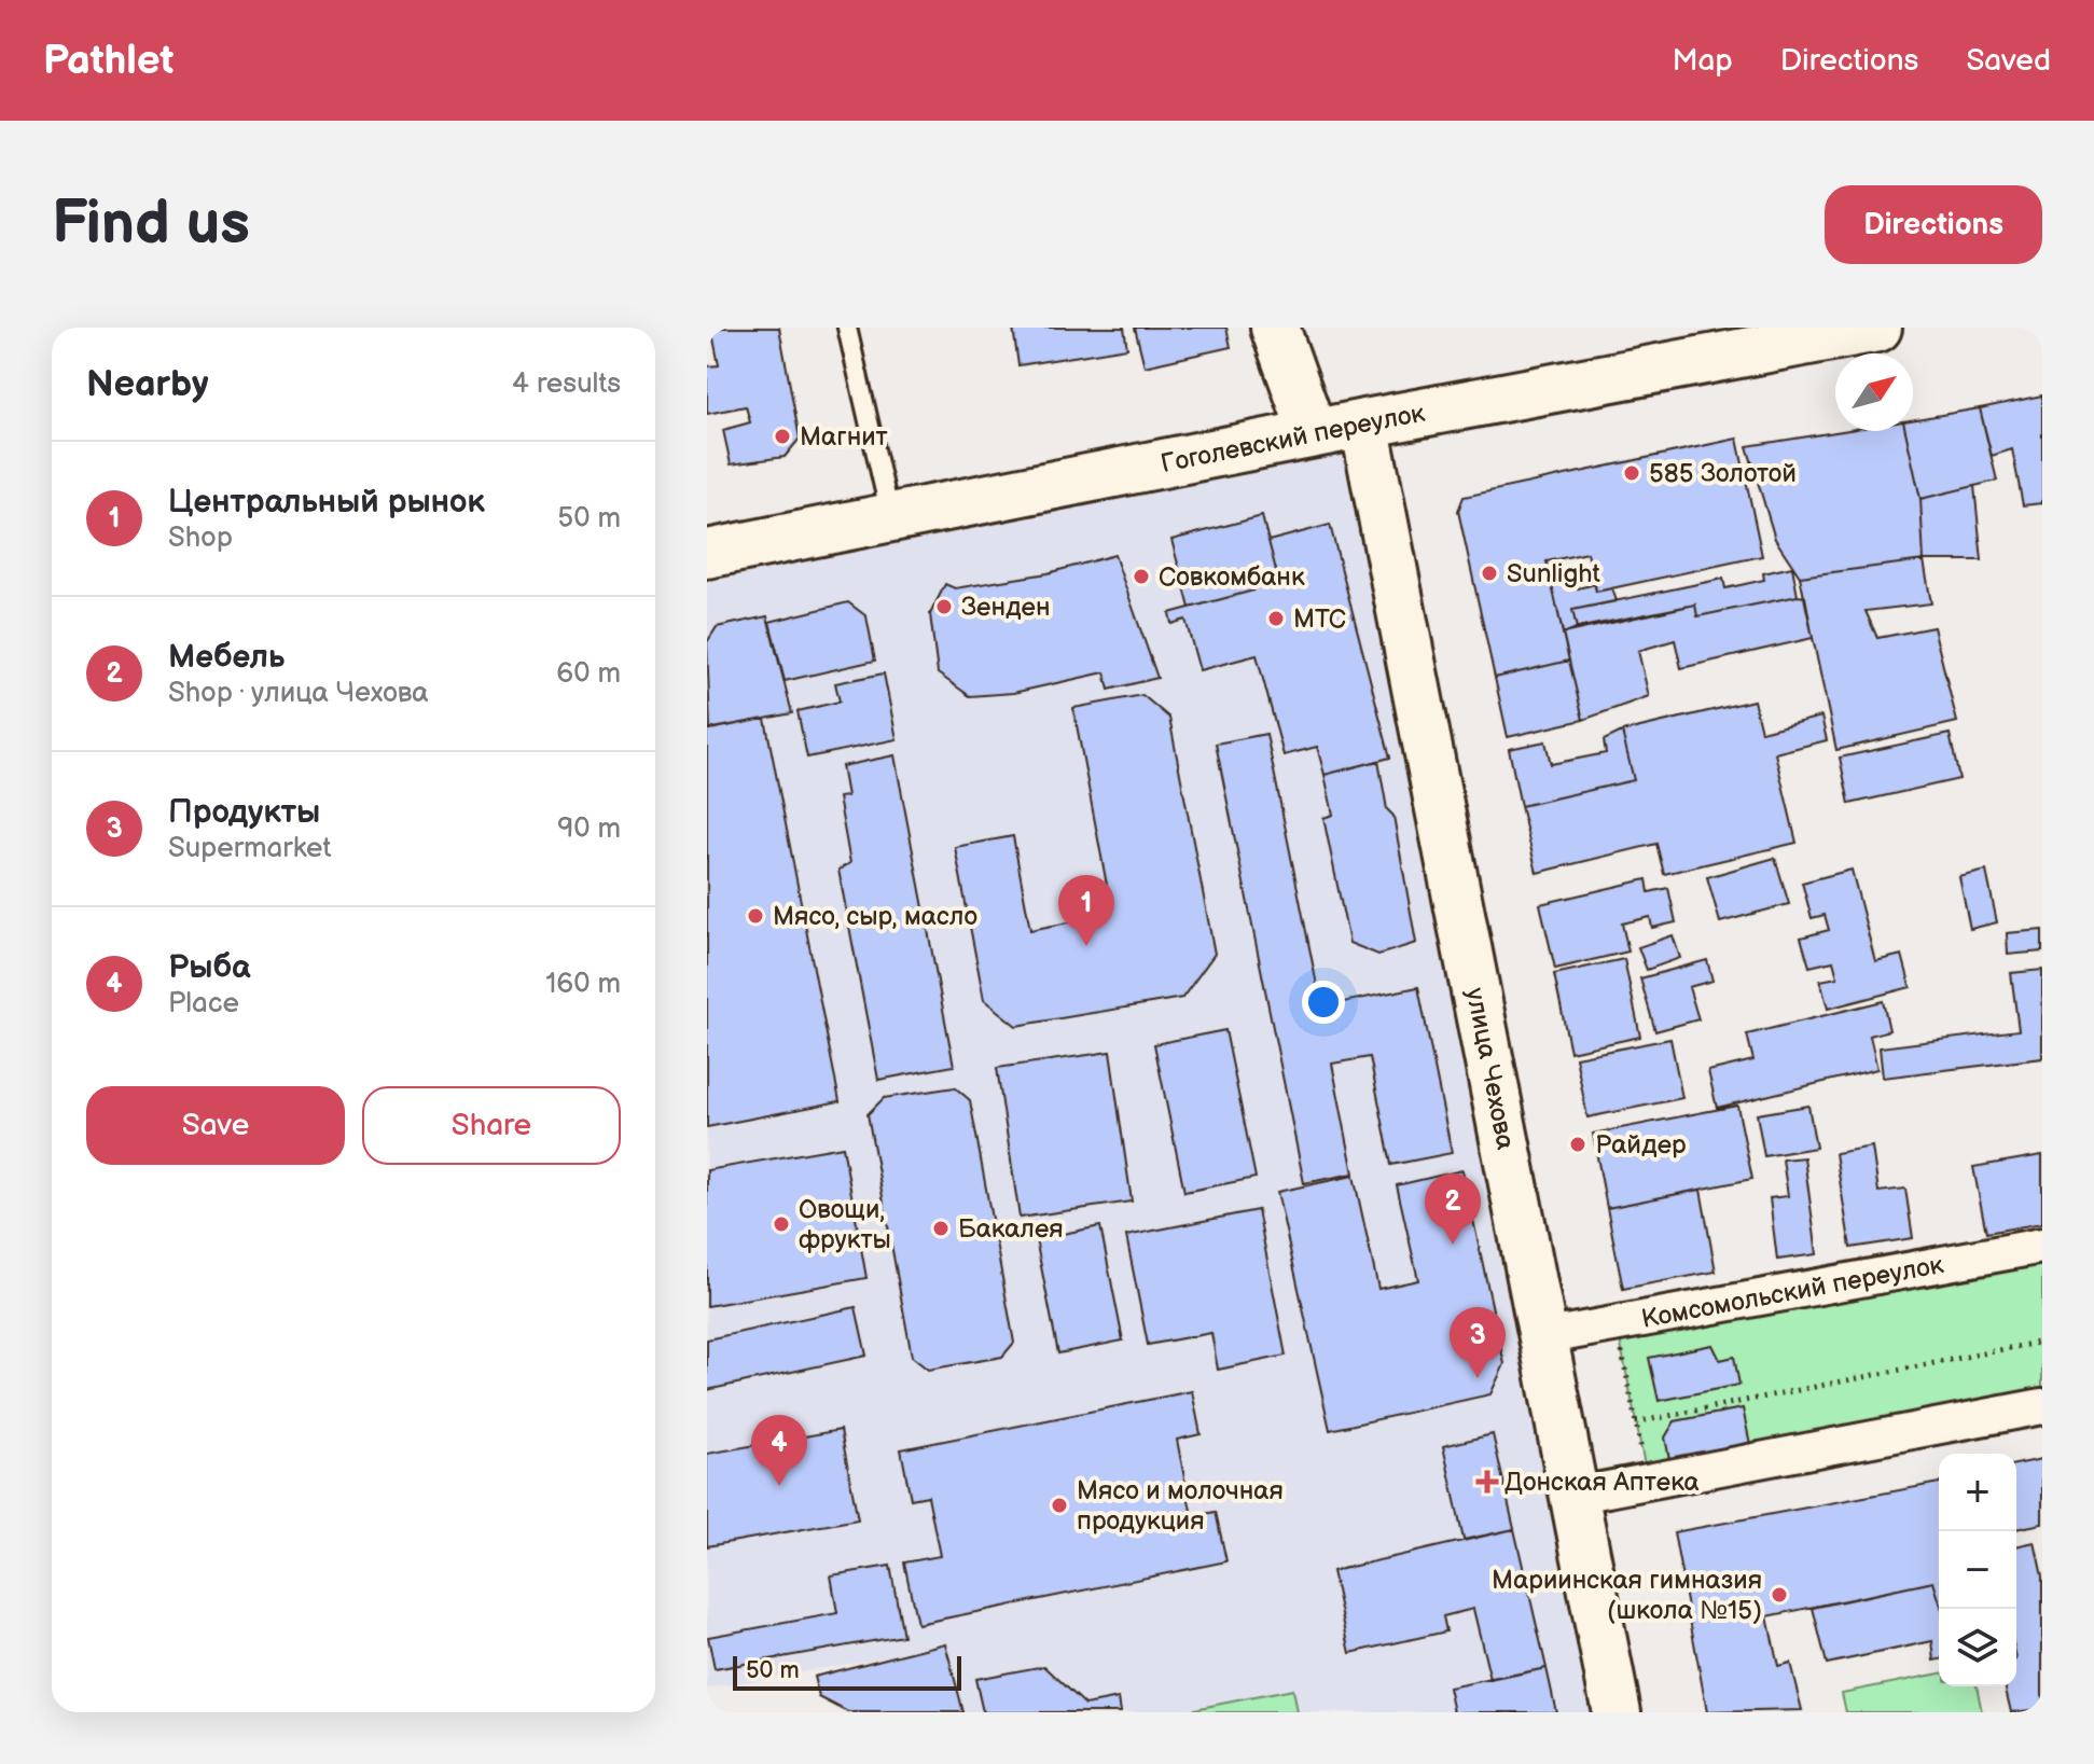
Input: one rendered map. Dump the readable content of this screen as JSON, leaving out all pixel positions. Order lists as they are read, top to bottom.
{
  "streets": {
    "main road": ["Гоголевский переулок", "улица Чехова"],
    "street": ["Комсомольский переулок"]
  },
  "crossings": [
    ["Гоголевский переулок", "улица Чехова"],
    ["улица Чехова", "Комсомольский переулок"]
  ],
  "places": {
    "other": [
      "Магнит",
      "585 Золотой",
      "Sunlight",
      "Совкомбанк",
      "Зенден",
      "МТС",
      "Мясо, сыр, масло",
      "Райдер",
      "Овощи, фрукты",
      "Бакалея",
      "Мясо и молочная продукция",
      "Мариинская гимназия (школа №15)"
    ],
    "health": ["Донская Аптека"]
  },
  "scale_bar": "50 m",
  "north": "top right",
  "page": {
    "header": "Pathlet",
    "nav": ["Map", "Directions", "Saved"],
    "buttons": [
      "Directions",
      ["Save", "Share"]
    ],
    "title": "Find us",
    "heading": ["Nearby", "4 results"],
    "list": [
      {
        "mark": "1",
        "name": "Центральный рынок",
        "note": "Shop",
        "value": "50 m"
      },
      {
        "mark": "2",
        "name": "Мебель",
        "note": "Shop · улица Чехова",
        "value": "60 m"
      },
      {
        "mark": "3",
        "name": "Продукты",
        "note": "Supermarket",
        "value": "90 m"
      },
      {
        "mark": "4",
        "name": "Рыба",
        "note": "Place",
        "value": "160 m"
      }
    ],
    "pins": [
      "1",
      "2",
      "3",
      "4"
    ],
    "map_buttons": ["+", "−"],
    "scale": "50 m"
  }
}
